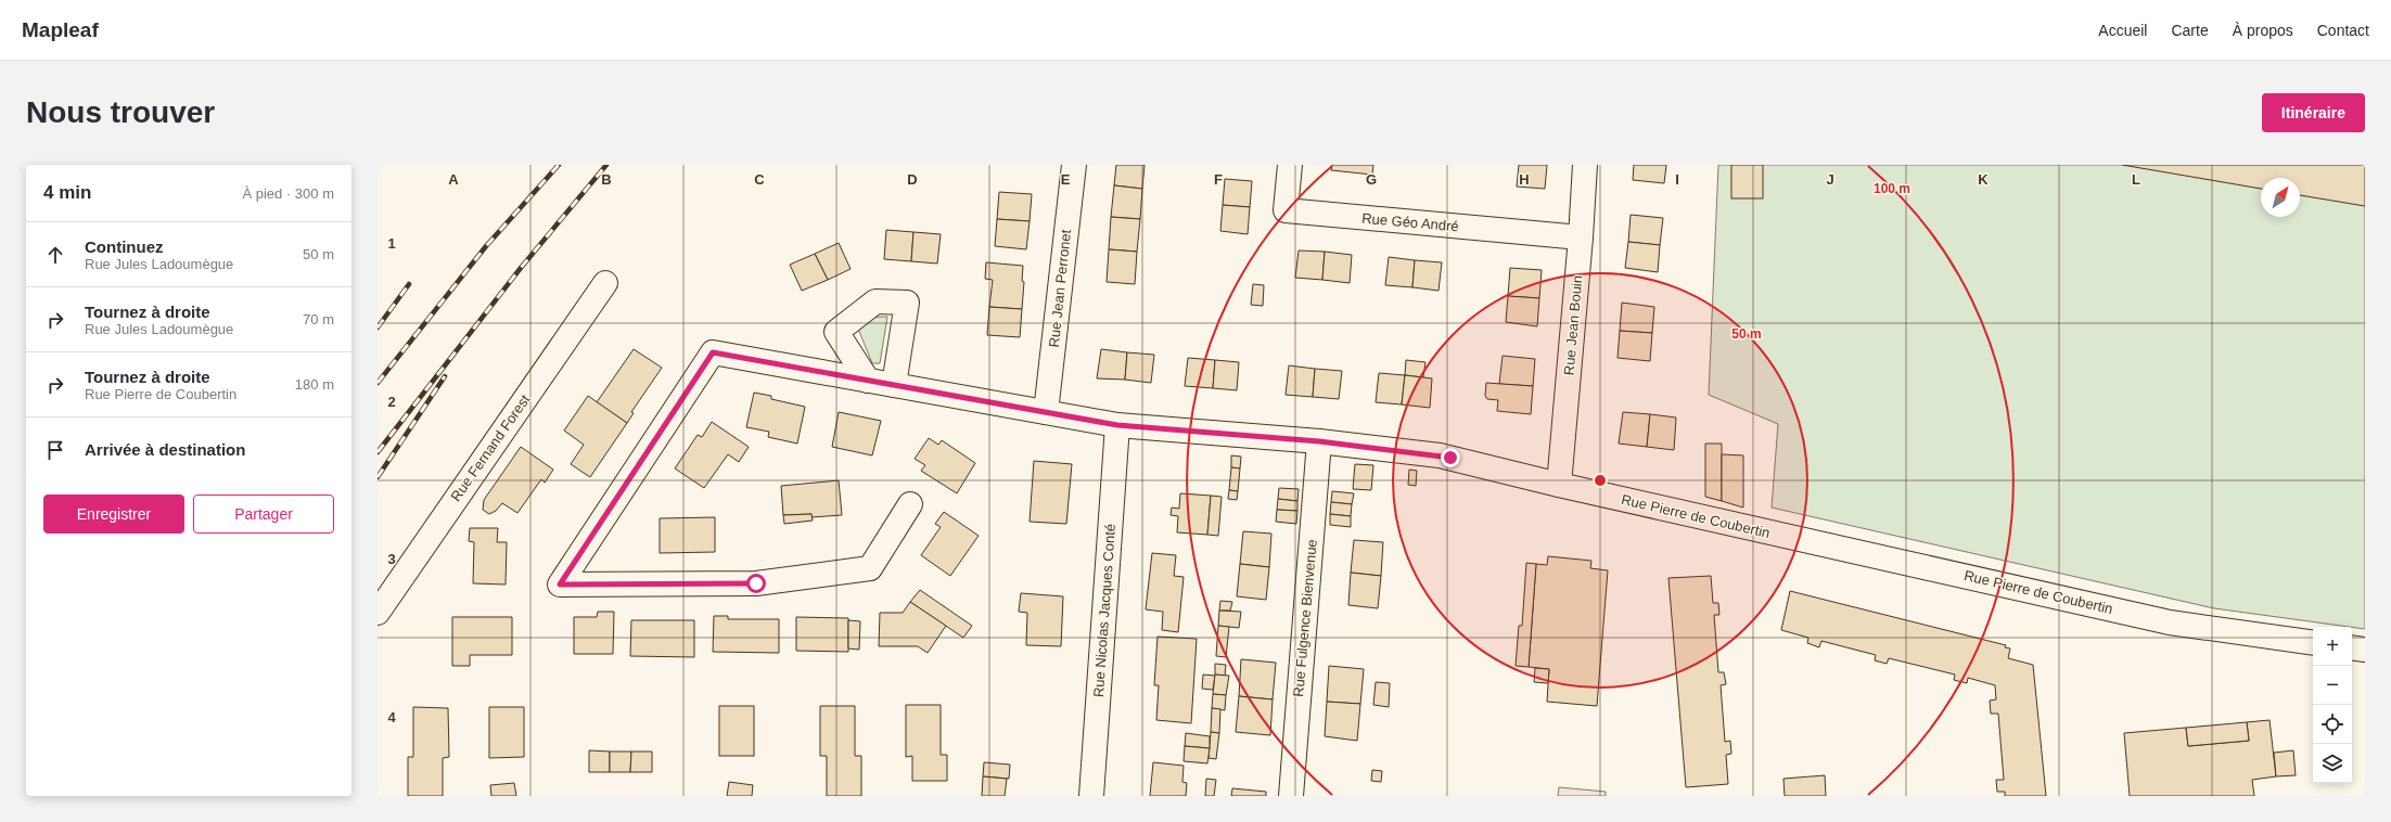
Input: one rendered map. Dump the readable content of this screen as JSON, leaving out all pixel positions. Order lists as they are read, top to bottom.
{
  "streets": {
    "street": [
      "Rue Géo André",
      "Rue Jean Perronet",
      "Rue Jean Bouin",
      "Rue Fernand Forest",
      "Rue Pierre de Coubertin",
      "Rue Nicolas Jacques Conté",
      "Rue Fulgence Bienvenue"
    ]
  },
  "crossings": [
    ["Rue Géo André", "Rue Jean Bouin"],
    ["Rue Jean Perronet", "Rue Pierre de Coubertin"],
    ["Rue Jean Bouin", "Rue Pierre de Coubertin"],
    ["Rue Pierre de Coubertin", "Rue Nicolas Jacques Conté"],
    ["Rue Pierre de Coubertin", "Rue Fulgence Bienvenue"]
  ],
  "north": "top right",
  "page": {
    "header": "Mapleaf",
    "nav": [
      "Accueil",
      "Carte",
      "À propos",
      "Contact"
    ],
    "buttons": [
      "Itinéraire",
      ["Enregistrer", "Partager"]
    ],
    "title": "Nous trouver",
    "heading": ["4 min", "À pied · 300 m"],
    "list": [
      ["Continuez", "Rue Jules Ladoumègue", "50 m"],
      ["Tournez à droite", "Rue Jules Ladoumègue", "70 m"],
      ["Tournez à droite", "Rue Pierre de Coubertin", "180 m"],
      "Arrivée à destination"
    ],
    "map_buttons": ["+", "−"]
  },
  "grid": {
    "columns": [
      "A",
      "B",
      "C",
      "D",
      "E",
      "F",
      "G",
      "H",
      "I",
      "J",
      "K",
      "L"
    ],
    "rows": [
      "1",
      "2",
      "3",
      "4"
    ]
  },
  "rings": ["100 m", "50 m"]
}
